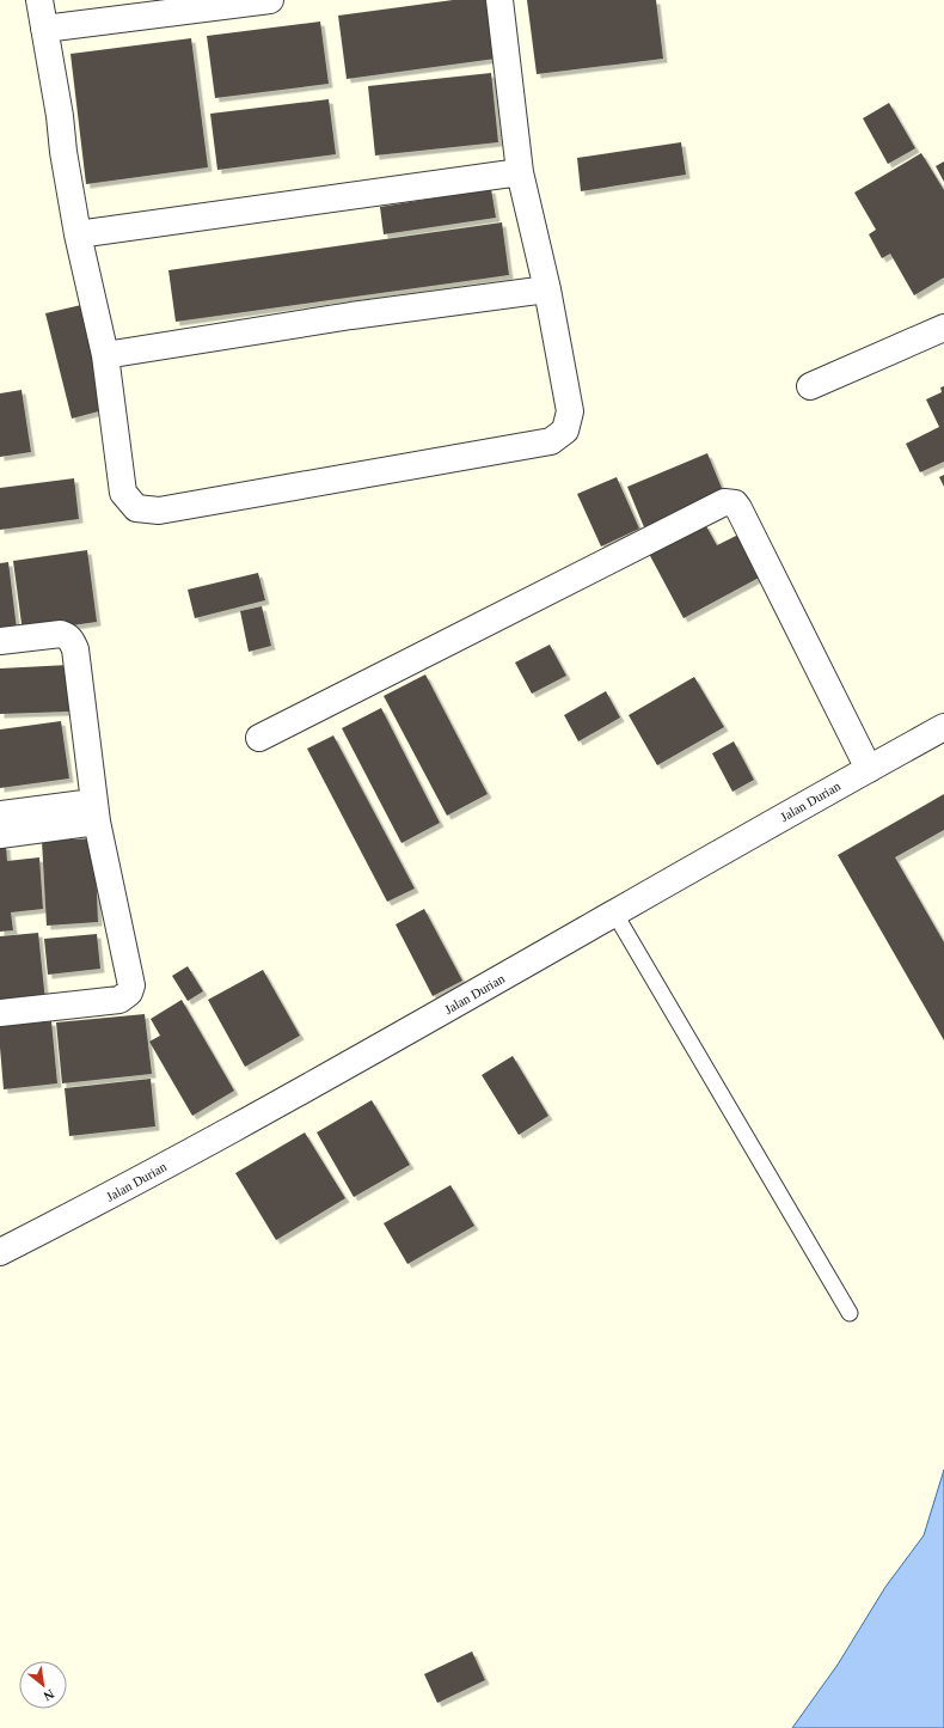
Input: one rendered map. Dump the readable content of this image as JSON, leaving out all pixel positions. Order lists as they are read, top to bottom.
{
  "streets": {
    "street": ["Jalan Durian"]
  },
  "north": "bottom right"
}
